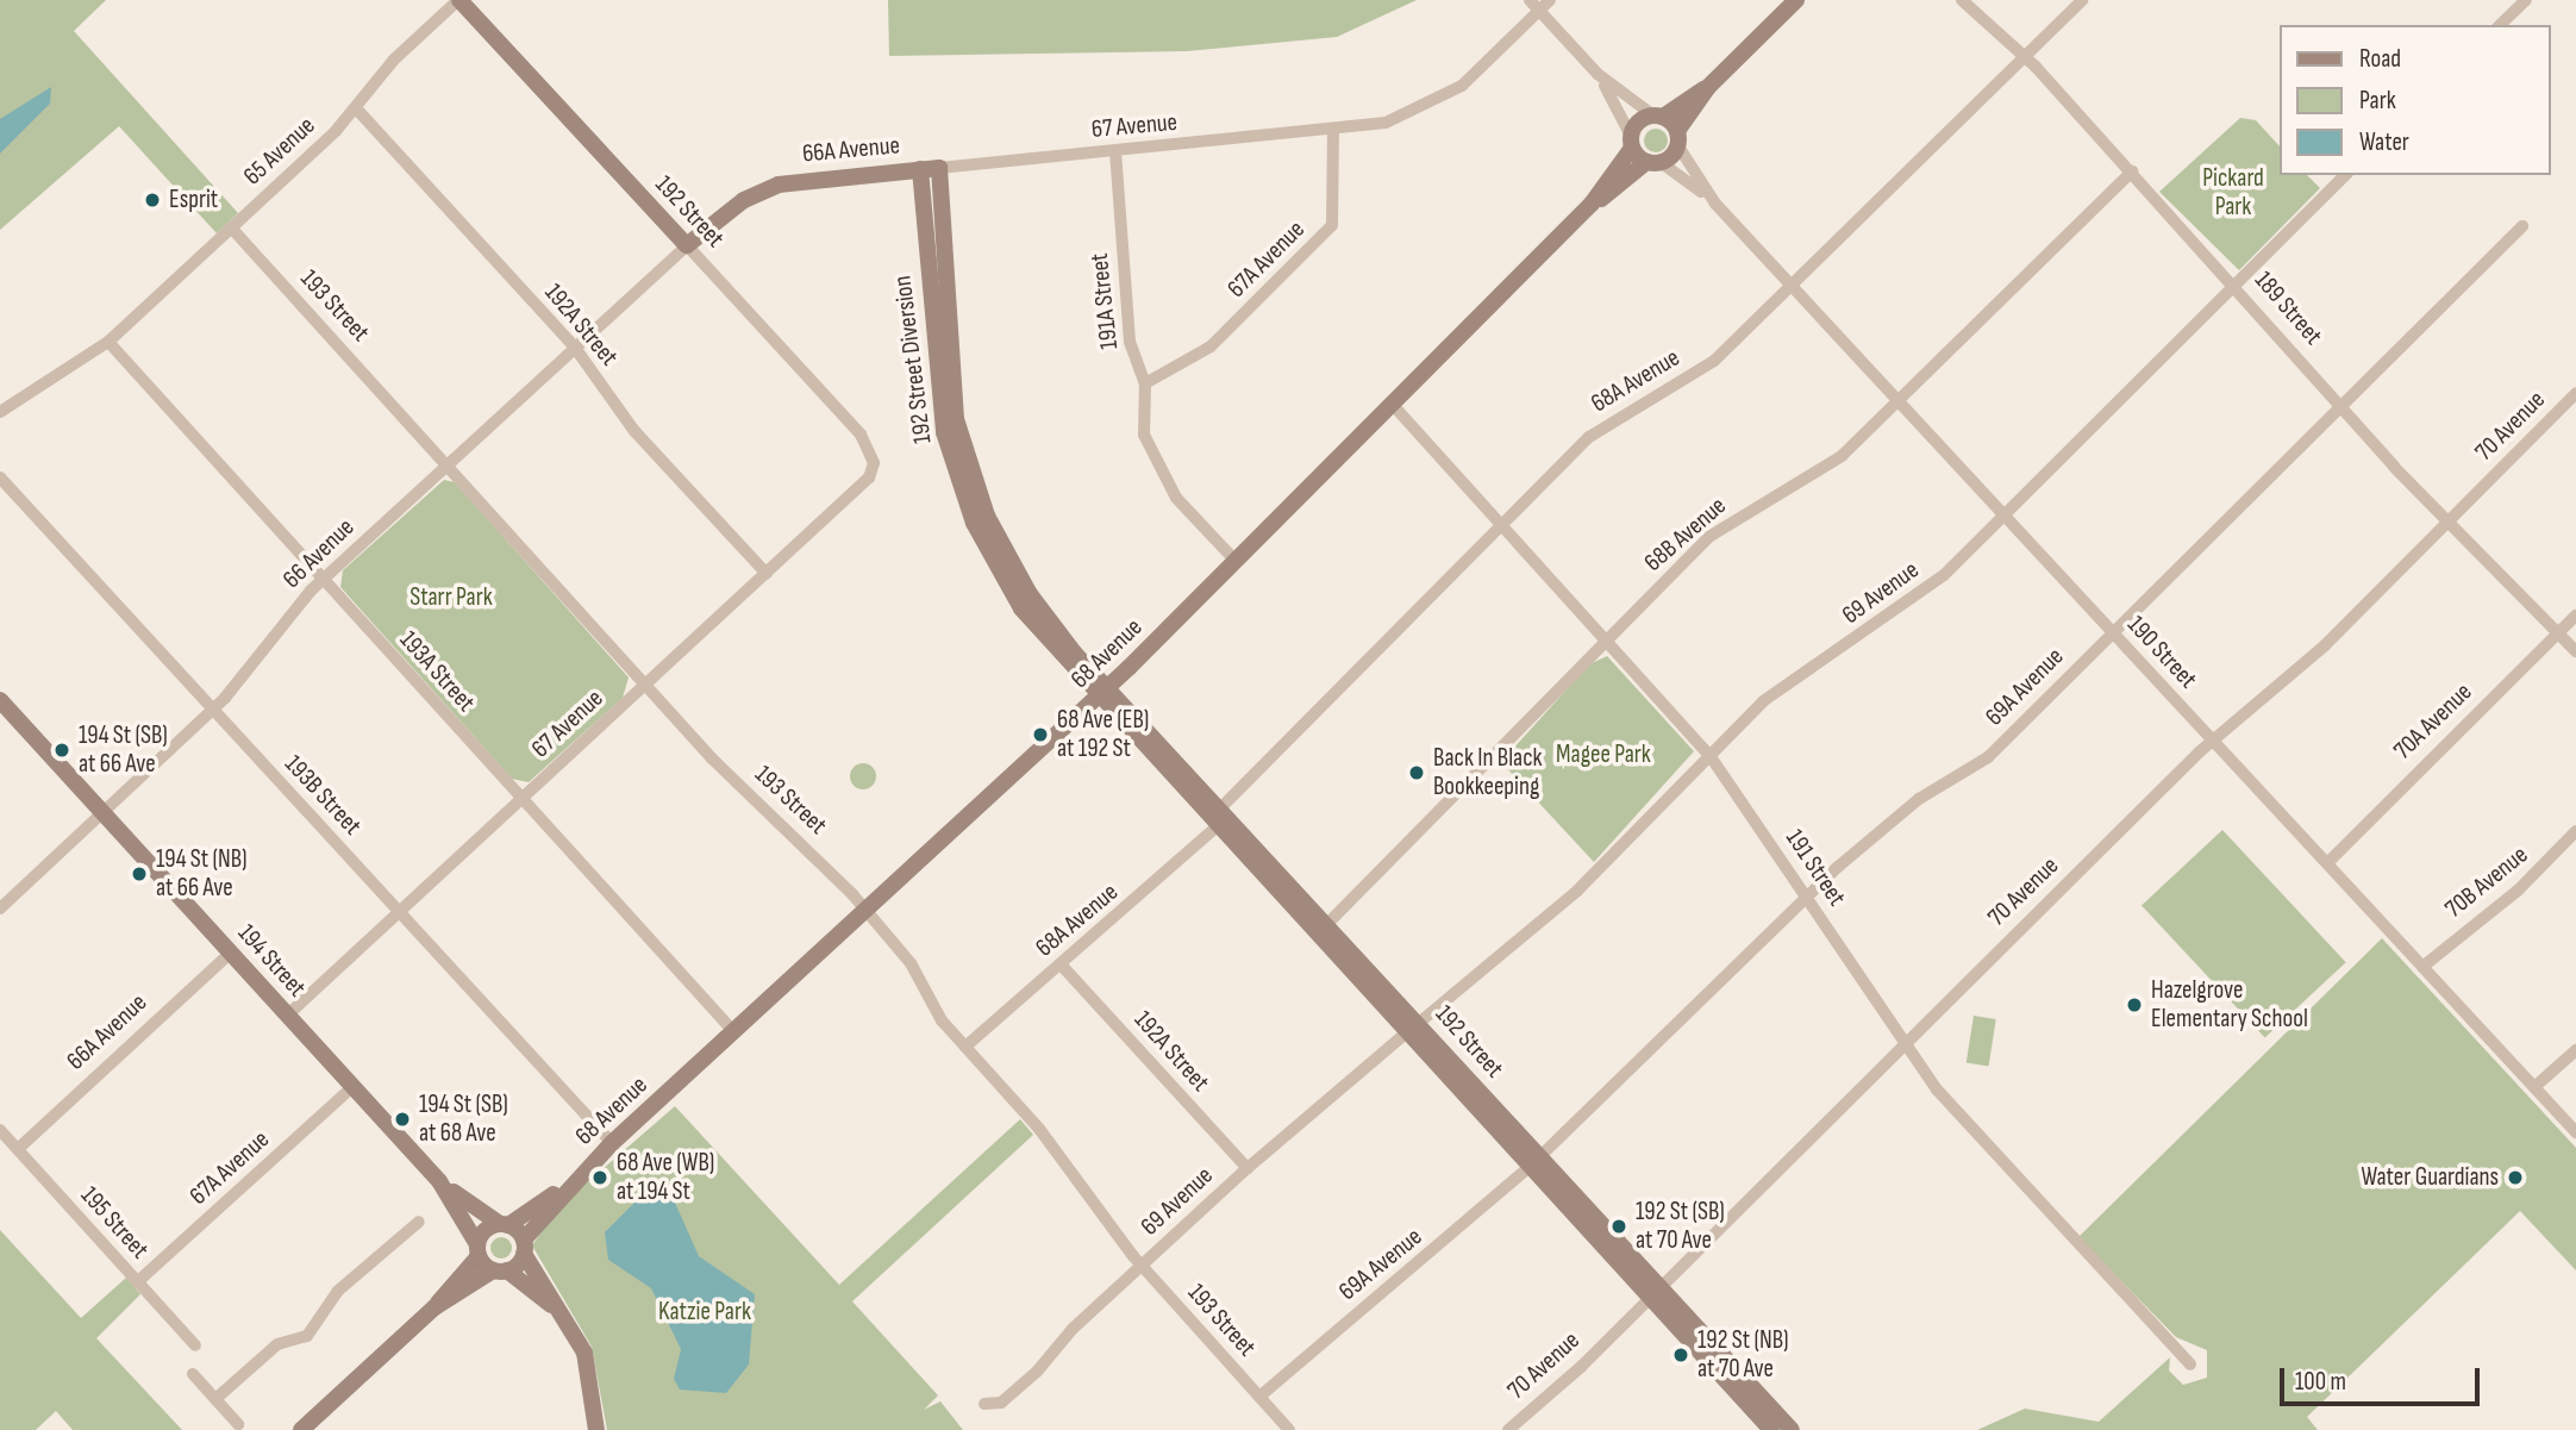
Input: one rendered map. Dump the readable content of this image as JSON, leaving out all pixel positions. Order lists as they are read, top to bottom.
{
  "streets": {
    "street": [
      "67 Avenue",
      "66A Avenue",
      "65 Avenue",
      "192 Street",
      "67A Avenue",
      "191A Street",
      "193 Street",
      "189 Street",
      "192A Street",
      "192 Street Diversion",
      "68A Avenue",
      "70 Avenue",
      "68B Avenue",
      "66 Avenue",
      "69 Avenue",
      "190 Street",
      "68 Avenue",
      "193A Street",
      "69A Avenue",
      "70A Avenue",
      "193B Street",
      "191 Street",
      "70B Avenue",
      "194 Street",
      "195 Street"
    ]
  },
  "crossings": [
    ["67 Avenue", "66A Avenue"],
    ["67 Avenue", "192 Street"],
    ["67 Avenue", "67A Avenue"],
    ["67 Avenue", "191A Street"],
    ["67 Avenue", "193 Street"],
    ["67 Avenue", "192A Street"],
    ["67 Avenue", "192 Street Diversion"],
    ["67 Avenue", "193A Street"],
    ["67 Avenue", "193B Street"],
    ["67 Avenue", "194 Street"],
    ["66A Avenue", "192 Street"],
    ["66A Avenue", "192 Street Diversion"],
    ["66A Avenue", "66 Avenue"],
    ["66A Avenue", "194 Street"],
    ["66A Avenue", "195 Street"],
    ["65 Avenue", "192 Street"],
    ["65 Avenue", "193 Street"],
    ["65 Avenue", "192A Street"],
    ["65 Avenue", "193A Street"],
    ["192 Street", "192 Street Diversion"],
    ["192 Street", "68A Avenue"],
    ["192 Street", "70 Avenue"],
    ["192 Street", "68B Avenue"],
    ["192 Street", "66 Avenue"],
    ["192 Street", "69 Avenue"],
    ["192 Street", "68 Avenue"],
    ["192 Street", "69A Avenue"],
    ["67A Avenue", "191A Street"],
    ["67A Avenue", "194 Street"],
    ["67A Avenue", "195 Street"],
    ["191A Street", "68 Avenue"],
    ["193 Street", "68A Avenue"],
    ["193 Street", "66 Avenue"],
    ["193 Street", "69 Avenue"],
    ["193 Street", "68 Avenue"],
    ["193 Street", "69A Avenue"],
    ["189 Street", "68A Avenue"],
    ["189 Street", "70 Avenue"],
    ["189 Street", "68B Avenue"],
    ["189 Street", "69 Avenue"],
    ["189 Street", "69A Avenue"],
    ["189 Street", "70A Avenue"],
    ["192A Street", "68A Avenue"],
    ["192A Street", "66 Avenue"],
    ["192A Street", "69 Avenue"],
    ["192 Street Diversion", "68 Avenue"],
    ["68A Avenue", "190 Street"],
    ["68A Avenue", "191 Street"],
    ["70 Avenue", "190 Street"],
    ["70 Avenue", "191 Street"],
    ["68B Avenue", "190 Street"],
    ["68B Avenue", "191 Street"],
    ["66 Avenue", "193A Street"],
    ["66 Avenue", "193B Street"],
    ["66 Avenue", "194 Street"],
    ["69 Avenue", "190 Street"],
    ["69 Avenue", "191 Street"],
    ["190 Street", "68 Avenue"],
    ["190 Street", "69A Avenue"],
    ["190 Street", "70A Avenue"],
    ["190 Street", "70B Avenue"],
    ["68 Avenue", "193A Street"],
    ["68 Avenue", "193B Street"],
    ["68 Avenue", "191 Street"],
    ["68 Avenue", "194 Street"],
    ["69A Avenue", "191 Street"]
  ],
  "parks": [
    "Pickard Park",
    "Starr Park",
    "Magee Park",
    "Katzie Park"
  ],
  "places": [
    "Esprit",
    "68 Ave (EB) at 192 St",
    "194 St (SB) at 66 Ave",
    "Back In Black Bookkeeping",
    "194 St (NB) at 66 Ave",
    "Hazelgrove Elementary School",
    "194 St (SB) at 68 Ave",
    "68 Ave (WB) at 194 St",
    "Water Guardians",
    "192 St (SB) at 70 Ave",
    "192 St (NB) at 70 Ave"
  ],
  "legend": ["Road", "Park", "Water"],
  "scale_bar": "100 m"
}
